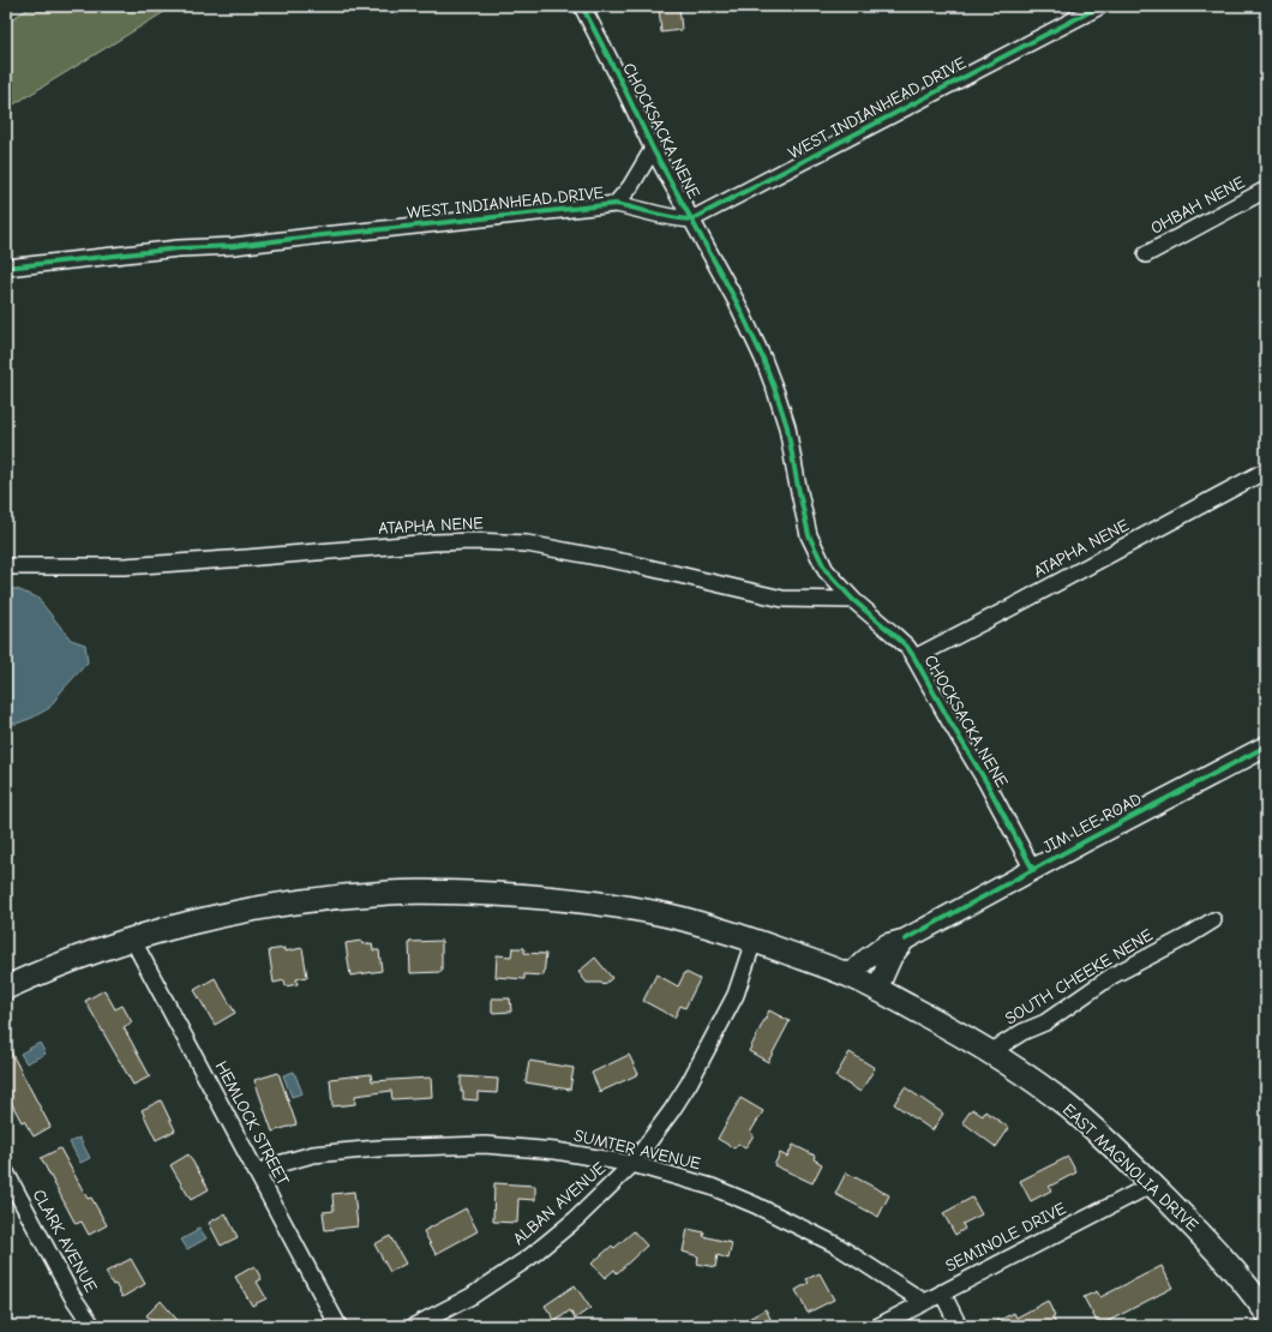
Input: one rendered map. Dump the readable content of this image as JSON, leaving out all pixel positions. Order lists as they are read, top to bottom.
{
  "streets": {
    "main road": ["EAST MAGNOLIA DRIVE"],
    "street": [
      "WEST INDIANHEAD DRIVE",
      "CHOCKSACKA NENE",
      "OHBAH NENE",
      "ATAPHA NENE",
      "JIM LEE ROAD",
      "SOUTH CHEEKE NENE",
      "HEMLOCK STREET",
      "SUMTER AVENUE",
      "ALBAN AVENUE",
      "SEMINOLE DRIVE",
      "CLARK AVENUE"
    ]
  },
  "crossings": [
    ["WEST INDIANHEAD DRIVE", "CHOCKSACKA NENE"],
    ["CHOCKSACKA NENE", "ATAPHA NENE"],
    ["CHOCKSACKA NENE", "JIM LEE ROAD"],
    ["JIM LEE ROAD", "EAST MAGNOLIA DRIVE"],
    ["SOUTH CHEEKE NENE", "EAST MAGNOLIA DRIVE"],
    ["HEMLOCK STREET", "SUMTER AVENUE"],
    ["HEMLOCK STREET", "EAST MAGNOLIA DRIVE"],
    ["SUMTER AVENUE", "ALBAN AVENUE"],
    ["SUMTER AVENUE", "SEMINOLE DRIVE"],
    ["EAST MAGNOLIA DRIVE", "ALBAN AVENUE"],
    ["EAST MAGNOLIA DRIVE", "SEMINOLE DRIVE"]
  ]
}
